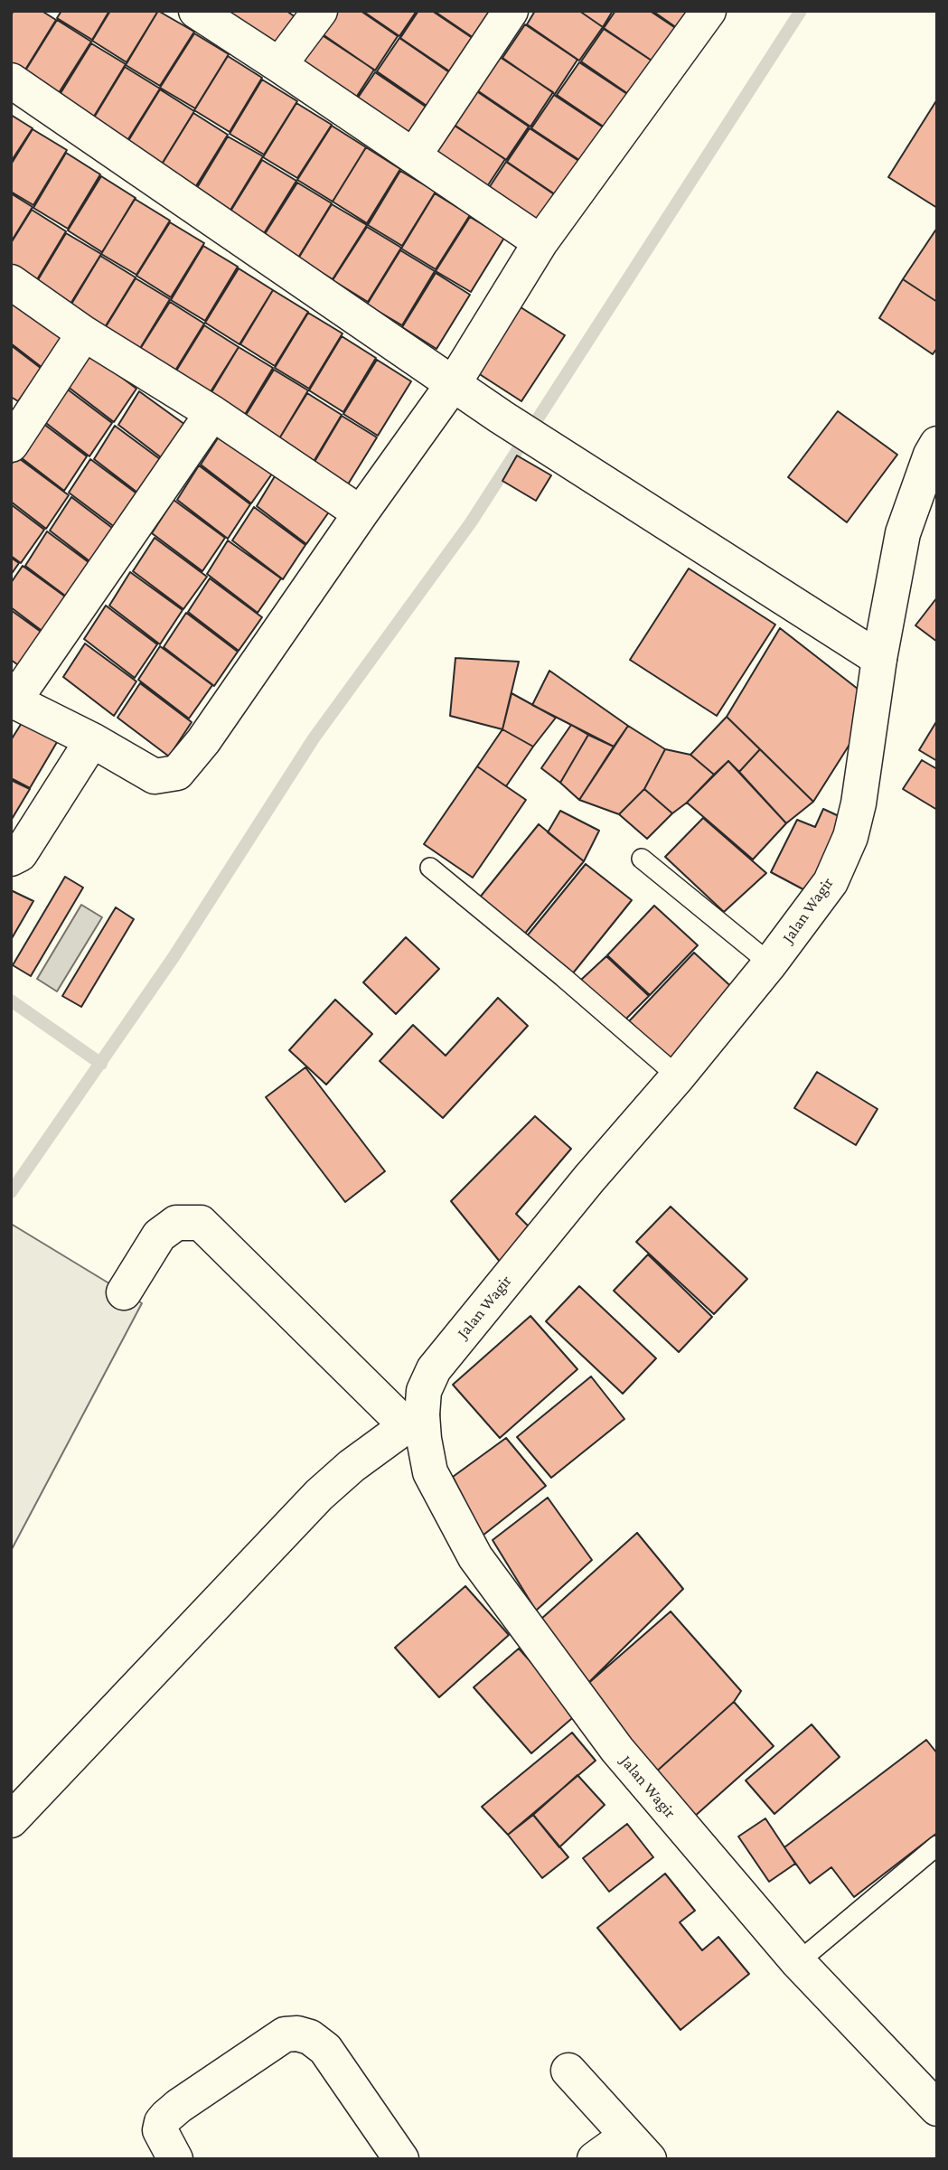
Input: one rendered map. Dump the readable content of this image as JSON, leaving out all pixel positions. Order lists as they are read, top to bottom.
{
  "streets": {
    "street": ["Jalan Wagir"]
  }
}
